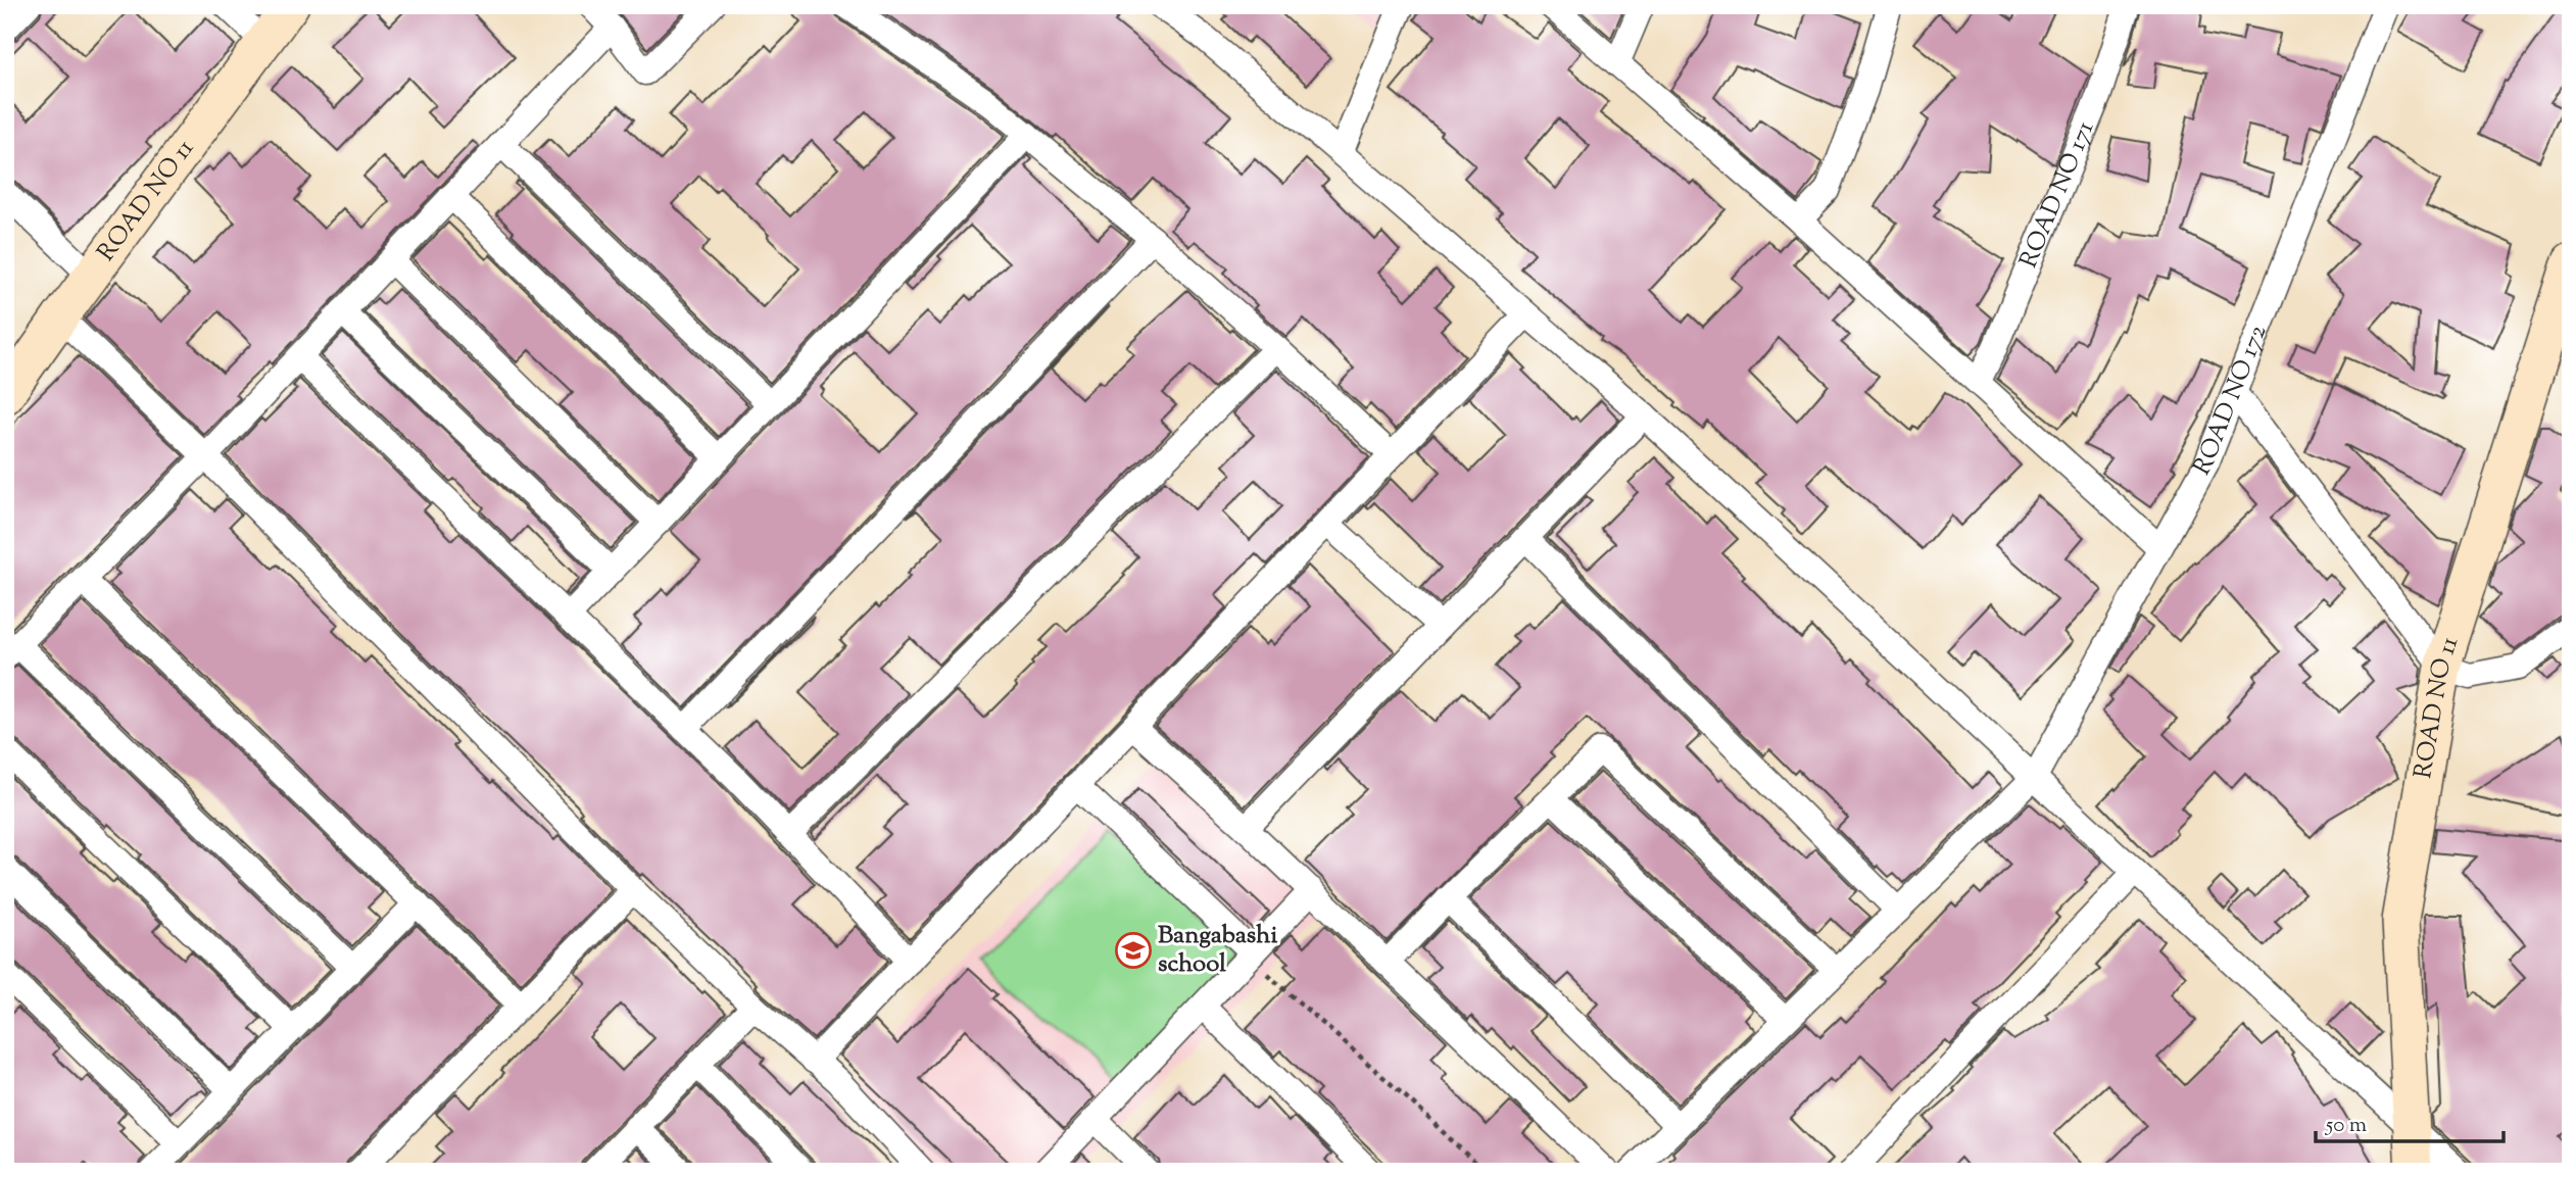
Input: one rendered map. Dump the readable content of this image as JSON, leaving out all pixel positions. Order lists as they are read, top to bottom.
{
  "streets": {
    "street": ["ROAD NO 171", "ROAD NO 11", "ROAD NO 172"]
  },
  "places": {
    "school or university": ["Bangabashi school"]
  },
  "scale_bar": "50 m"
}
